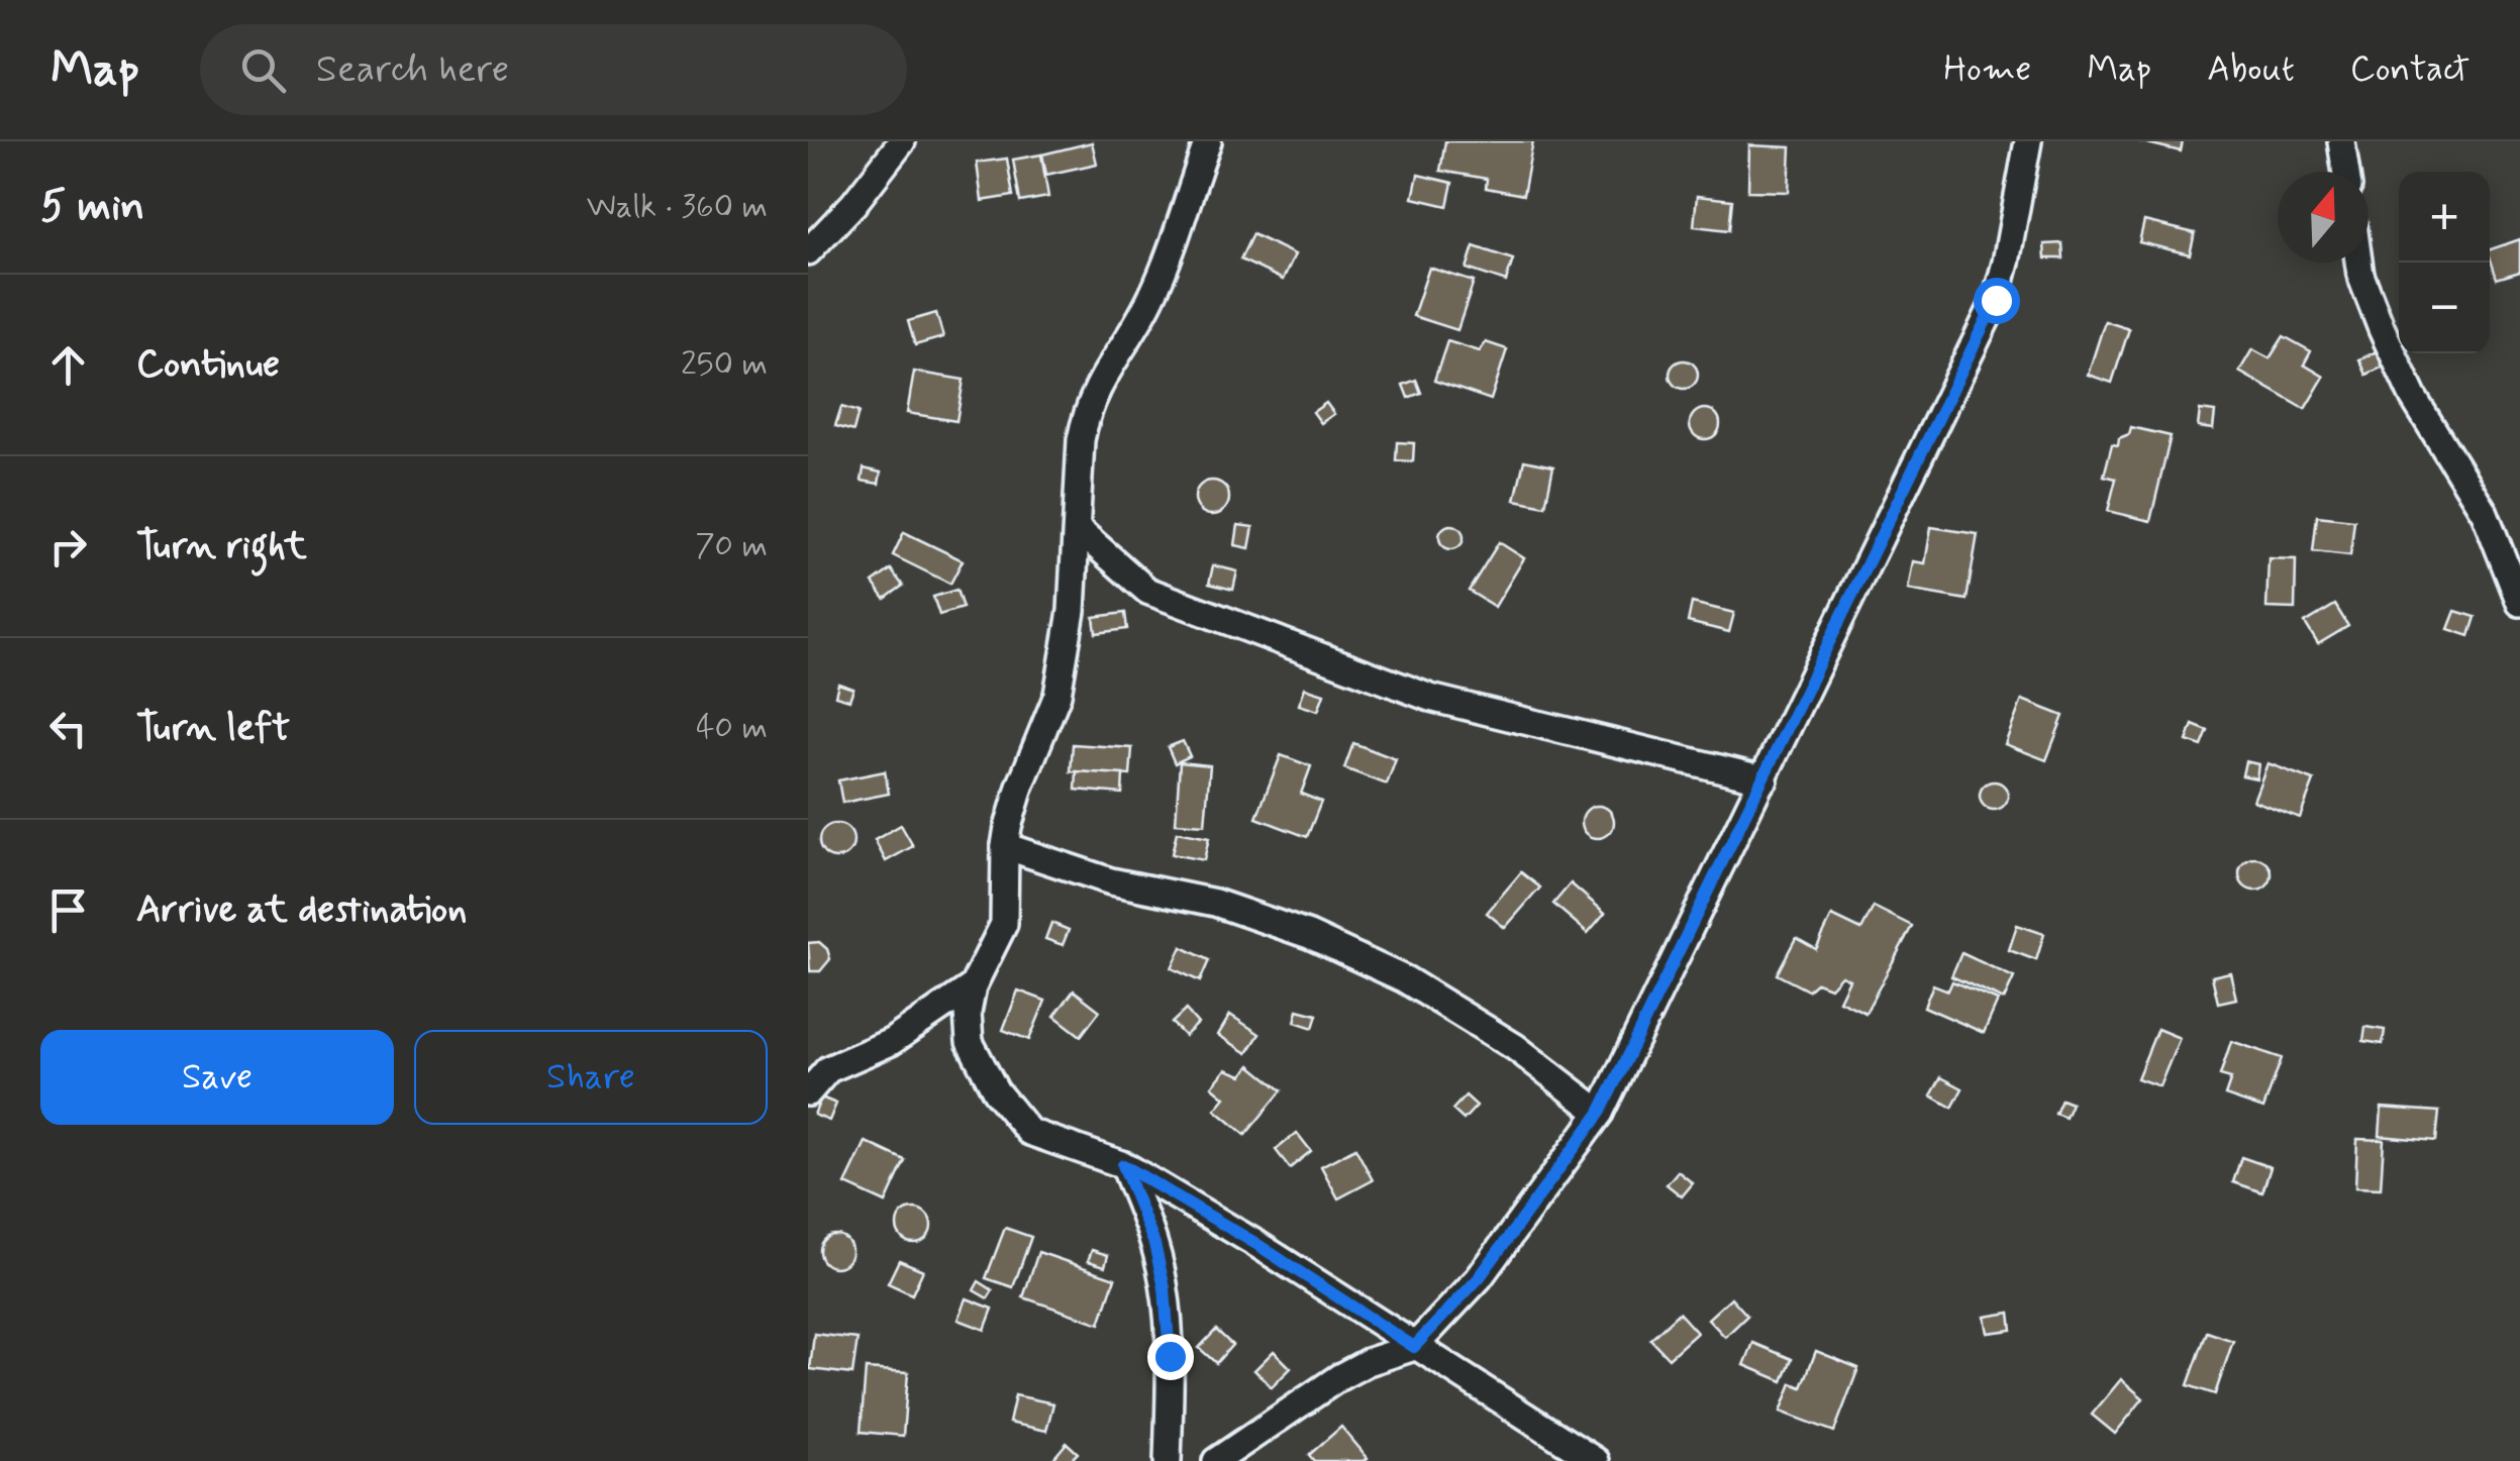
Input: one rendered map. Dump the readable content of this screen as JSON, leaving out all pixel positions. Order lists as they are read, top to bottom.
{
  "north": "top",
  "page": {
    "header": "Map",
    "search": "Search here",
    "nav": [
      "Home",
      "Map",
      "About",
      "Contact"
    ],
    "heading": ["5 min", "Walk · 360 m"],
    "map_buttons": ["+", "−"],
    "list": [
      ["Continue", "250 m"],
      ["Turn right", "70 m"],
      ["Turn left", "40 m"],
      "Arrive at destination"
    ],
    "buttons": ["Save", "Share"]
  }
}
